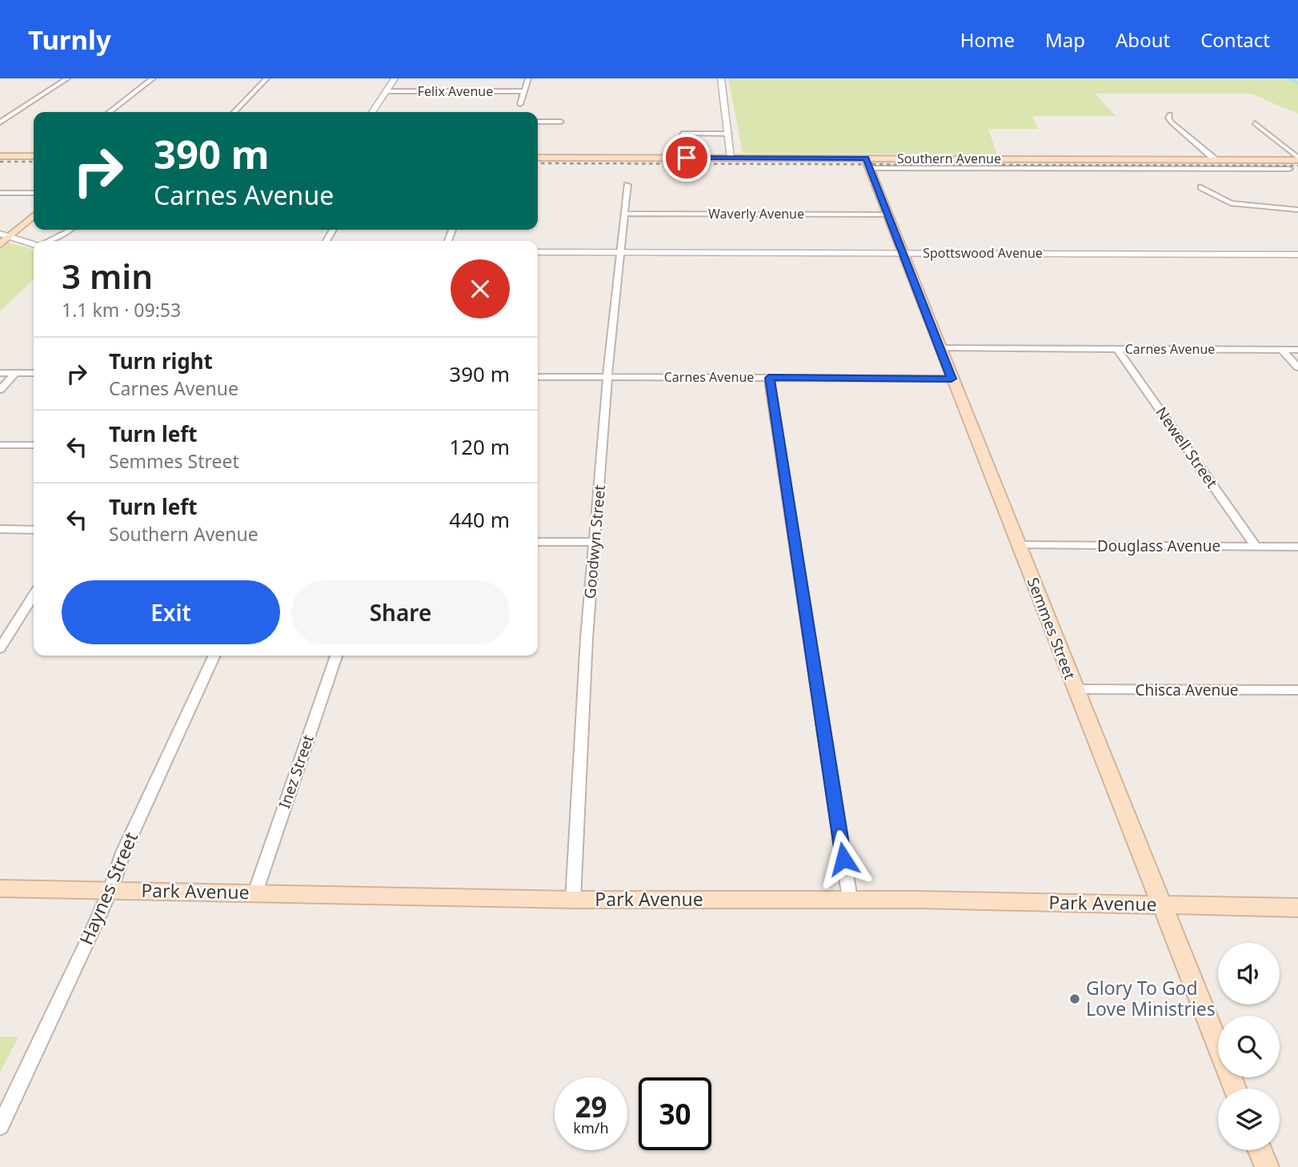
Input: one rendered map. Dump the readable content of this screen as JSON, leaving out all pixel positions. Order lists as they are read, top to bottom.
{
  "streets": {
    "main road": ["Southern Avenue", "Semmes Street", "Park Avenue"],
    "street": [
      "Felix Avenue",
      "Waverly Avenue",
      "Spottswood Avenue",
      "Carnes Avenue",
      "Newell Street",
      "Goodwyn Street",
      "Douglass Avenue",
      "Chisca Avenue",
      "Inez Street",
      "Haynes Street"
    ]
  },
  "crossings": [
    ["Southern Avenue", "Semmes Street"],
    ["Waverly Avenue", "Goodwyn Street"],
    ["Waverly Avenue", "Semmes Street"],
    ["Spottswood Avenue", "Goodwyn Street"],
    ["Spottswood Avenue", "Semmes Street"],
    ["Carnes Avenue", "Newell Street"],
    ["Carnes Avenue", "Goodwyn Street"],
    ["Carnes Avenue", "Semmes Street"],
    ["Newell Street", "Douglass Avenue"],
    ["Goodwyn Street", "Park Avenue"],
    ["Douglass Avenue", "Semmes Street"],
    ["Semmes Street", "Chisca Avenue"],
    ["Semmes Street", "Park Avenue"],
    ["Inez Street", "Park Avenue"],
    ["Haynes Street", "Park Avenue"]
  ],
  "places": ["Glory To God Love Ministries"],
  "page": {
    "header": "Turnly",
    "nav": [
      "Home",
      "Map",
      "About",
      "Contact"
    ],
    "turn": ["390 m", "Carnes Avenue"],
    "heading": ["3 min", "1.1 km · 09:53"],
    "list": [
      {
        "name": "Turn right",
        "note": "Carnes Avenue",
        "value": "390 m"
      },
      {
        "name": "Turn left",
        "note": "Semmes Street",
        "value": "120 m"
      },
      {
        "name": "Turn left",
        "note": "Southern Avenue",
        "value": "440 m"
      }
    ],
    "buttons": ["Exit", "Share"],
    "speed": "29 km/h",
    "limit": "30"
  }
}
